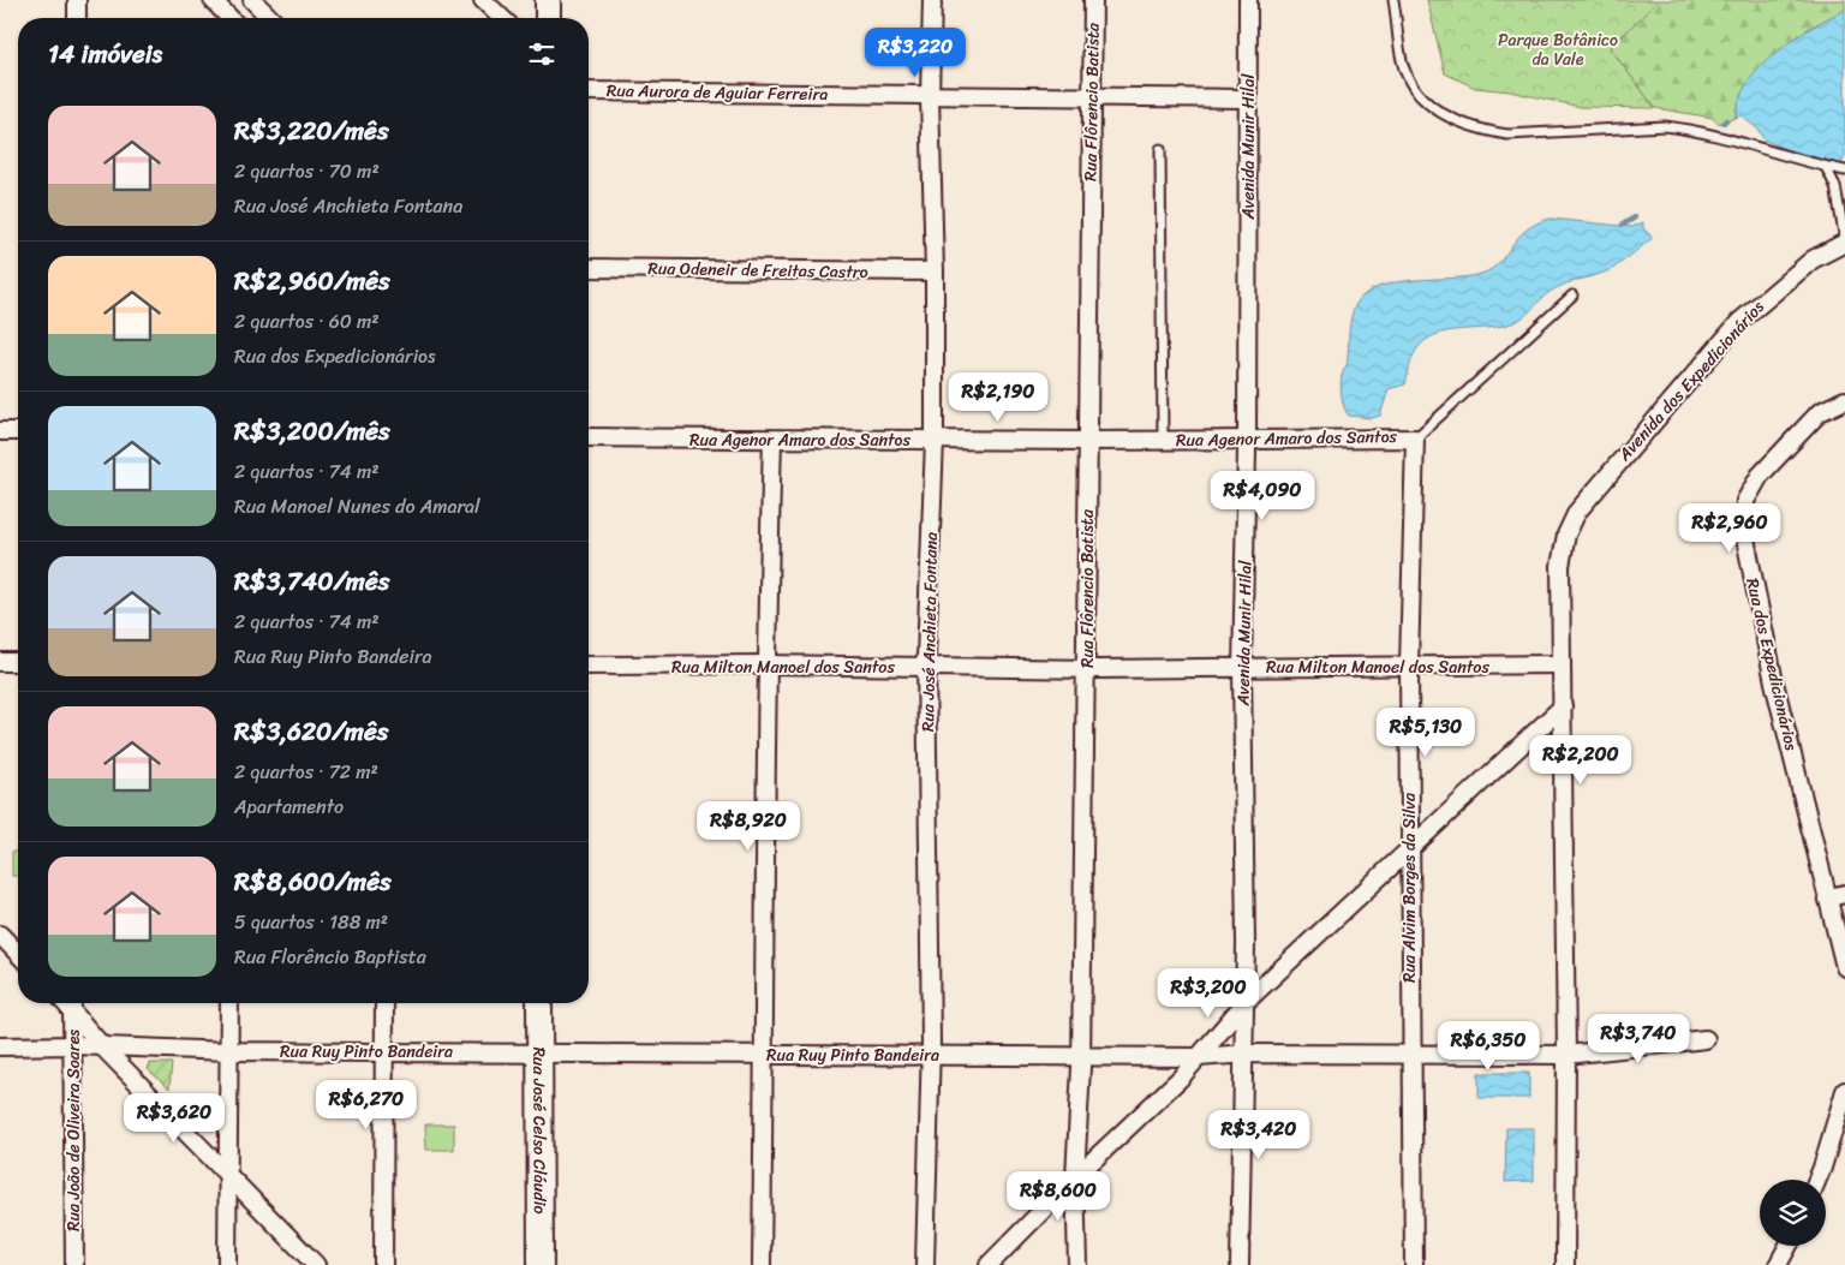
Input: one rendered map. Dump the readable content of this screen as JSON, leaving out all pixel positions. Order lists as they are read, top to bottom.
{
  "streets": {
    "street": [
      "Rua Aurora de Aguiar Ferreira",
      "Rua Flôrencio Batista",
      "Avenida Munir Hilal",
      "Rua Odeneir de Freitas Castro",
      "Avenida dos Expedicionários",
      "Rua Agenor Amaro dos Santos",
      "Rua José Anchieta Fontana",
      "Rua dos Expedicionários",
      "Rua Milton Manoel dos Santos",
      "Rua Alvim Borges da Silva",
      "Rua Ruy Pinto Bandeira",
      "Rua João de Oliveira Soares",
      "Rua José Celso Cláudio"
    ]
  },
  "crossings": [
    ["Rua Aurora de Aguiar Ferreira", "Rua Flôrencio Batista"],
    ["Rua Aurora de Aguiar Ferreira", "Avenida Munir Hilal"],
    ["Rua Aurora de Aguiar Ferreira", "Rua José Anchieta Fontana"],
    ["Rua Flôrencio Batista", "Rua Agenor Amaro dos Santos"],
    ["Rua Flôrencio Batista", "Rua Milton Manoel dos Santos"],
    ["Rua Flôrencio Batista", "Rua Ruy Pinto Bandeira"],
    ["Avenida Munir Hilal", "Rua Agenor Amaro dos Santos"],
    ["Avenida Munir Hilal", "Rua Milton Manoel dos Santos"],
    ["Avenida Munir Hilal", "Rua Ruy Pinto Bandeira"],
    ["Rua Odeneir de Freitas Castro", "Rua José Anchieta Fontana"],
    ["Avenida dos Expedicionários", "Rua Milton Manoel dos Santos"],
    ["Avenida dos Expedicionários", "Rua Ruy Pinto Bandeira"],
    ["Rua Agenor Amaro dos Santos", "Rua José Anchieta Fontana"],
    ["Rua Agenor Amaro dos Santos", "Rua Alvim Borges da Silva"],
    ["Rua José Anchieta Fontana", "Rua Milton Manoel dos Santos"],
    ["Rua José Anchieta Fontana", "Rua Ruy Pinto Bandeira"],
    ["Rua Milton Manoel dos Santos", "Rua Alvim Borges da Silva"],
    ["Rua Alvim Borges da Silva", "Rua Ruy Pinto Bandeira"],
    ["Rua Ruy Pinto Bandeira", "Rua João de Oliveira Soares"],
    ["Rua Ruy Pinto Bandeira", "Rua José Celso Cláudio"]
  ],
  "parks": ["Parque Botânico da Vale"],
  "page": {
    "heading": "14 imóveis",
    "price": [
      "R$3,220",
      "R$2,190",
      "R$4,090",
      "R$2,960",
      "R$5,130",
      "R$2,200",
      "R$8,920",
      "R$3,200",
      "R$3,740",
      "R$6,350",
      "R$6,270",
      "R$3,620",
      "R$3,420",
      "R$8,600"
    ],
    "list": [
      {
        "name": "R$3,220/mês",
        "note": "2 quartos · 70 m² · Rua José Anchieta Fontana"
      },
      {
        "name": "R$2,960/mês",
        "note": "2 quartos · 60 m² · Rua dos Expedicionários"
      },
      {
        "name": "R$3,200/mês",
        "note": "2 quartos · 74 m² · Rua Manoel Nunes do Amaral"
      },
      {
        "name": "R$3,740/mês",
        "note": "2 quartos · 74 m² · Rua Ruy Pinto Bandeira"
      },
      {
        "name": "R$3,620/mês",
        "note": "2 quartos · 72 m² · Apartamento"
      },
      {
        "name": "R$8,600/mês",
        "note": "5 quartos · 188 m² · Rua Florêncio Baptista"
      }
    ]
  }
}
